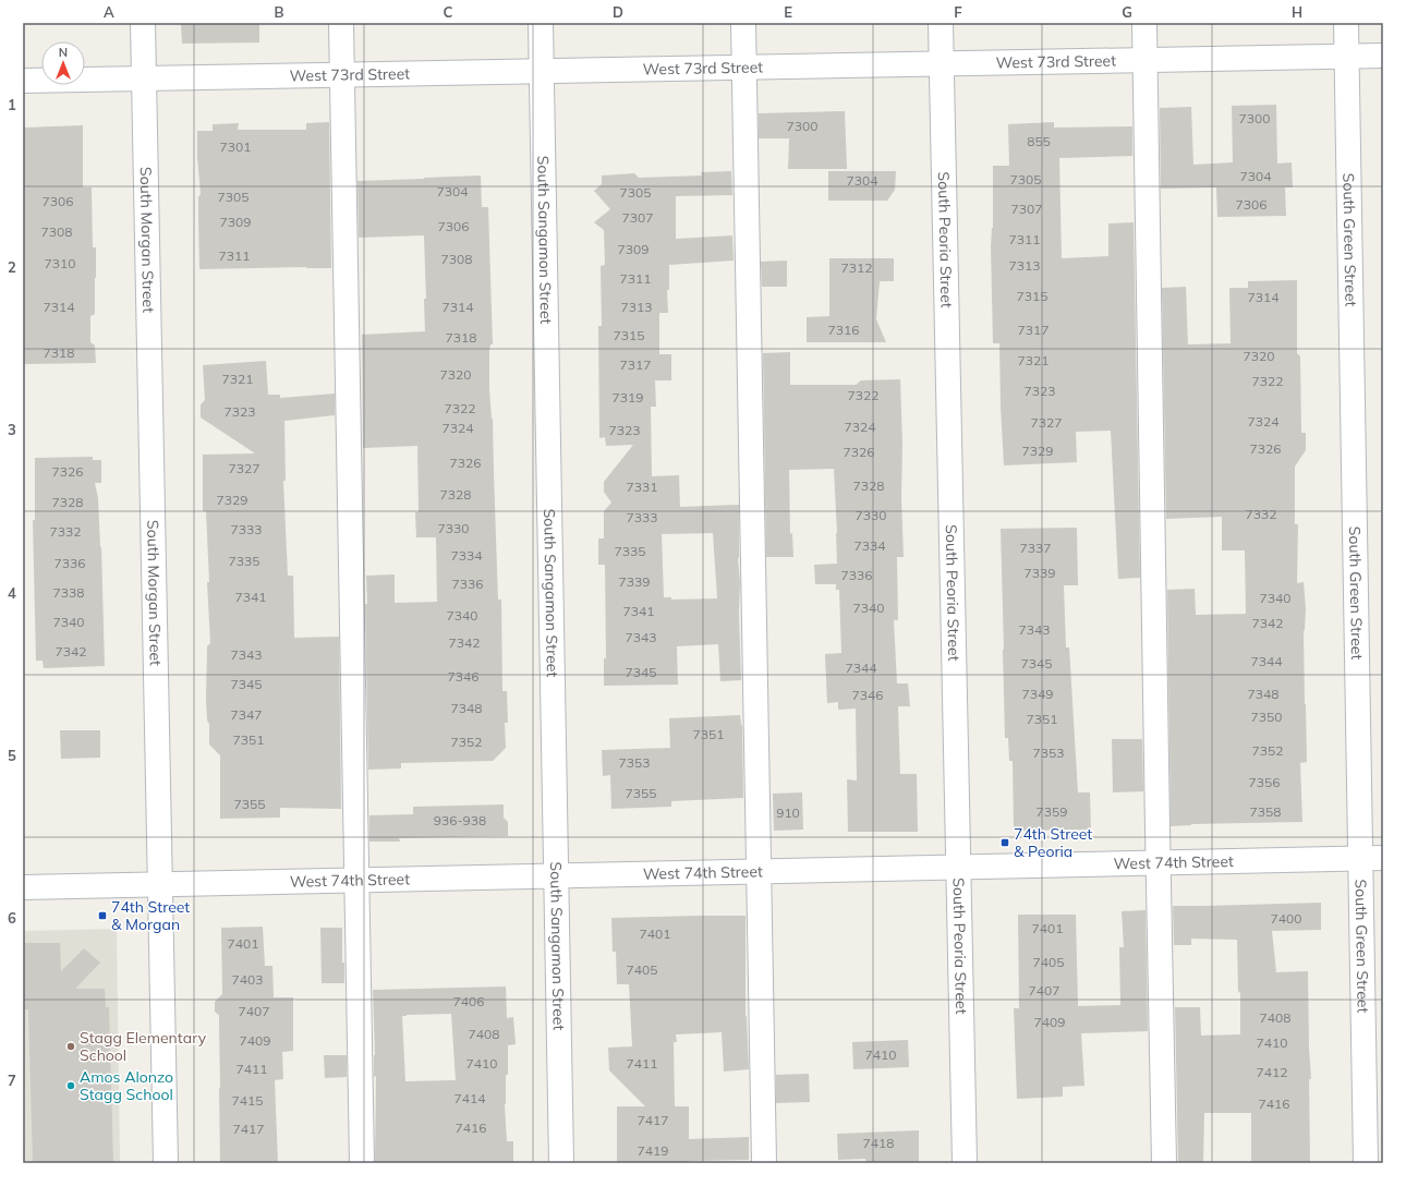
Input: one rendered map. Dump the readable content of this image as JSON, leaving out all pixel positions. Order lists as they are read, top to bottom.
{
  "streets": {
    "street": [
      "West 73rd Street",
      "South Morgan Street",
      "South Sangamon Street",
      "South Peoria Street",
      "South Green Street",
      "West 74th Street"
    ]
  },
  "crossings": [
    ["West 73rd Street", "South Morgan Street"],
    ["West 73rd Street", "South Sangamon Street"],
    ["West 73rd Street", "South Peoria Street"],
    ["West 73rd Street", "South Green Street"],
    ["South Morgan Street", "West 74th Street"],
    ["South Sangamon Street", "West 74th Street"],
    ["South Peoria Street", "West 74th Street"],
    ["South Green Street", "West 74th Street"]
  ],
  "places": {
    "transit": ["74th Street & Peoria", "74th Street & Morgan"],
    "other": ["Stagg Elementary School", "Amos Alonzo Stagg School"]
  },
  "house_numbers": [
    "7300",
    "7300",
    "855",
    "7301",
    "7304",
    "7305",
    "7304",
    "7304",
    "7305",
    "7305",
    "7306",
    "7306",
    "7307",
    "7307",
    "7309",
    "7306",
    "7308",
    "7311",
    "7309",
    "7311",
    "7308",
    "7310",
    "7313",
    "7312",
    "7311",
    "7315",
    "7314",
    "7314",
    "7314",
    "7313",
    "7316",
    "7317",
    "7315",
    "7318",
    "7318",
    "7320",
    "7321",
    "7317",
    "7320",
    "7321",
    "7322",
    "7323",
    "7322",
    "7319",
    "7322",
    "7323",
    "7324",
    "7327",
    "7324",
    "7324",
    "7323",
    "7326",
    "7329",
    "7326",
    "7326",
    "7327",
    "7326",
    "7328",
    "7331",
    "7328",
    "7329",
    "7328",
    "7332",
    "7330",
    "7333",
    "7330",
    "7333",
    "7332",
    "7334",
    "7337",
    "7335",
    "7334",
    "7335",
    "7336",
    "7339",
    "7336",
    "7339",
    "7336",
    "7338",
    "7341",
    "7340",
    "7340",
    "7341",
    "7340",
    "7340",
    "7342",
    "7343",
    "7343",
    "7342",
    "7342",
    "7343",
    "7344",
    "7345",
    "7344",
    "7345",
    "7346",
    "7345",
    "7349",
    "7348",
    "7346",
    "7348",
    "7347",
    "7350",
    "7351",
    "7351",
    "7351",
    "7352",
    "7352",
    "7353",
    "7353",
    "7356",
    "7355",
    "7355",
    "7359",
    "7358",
    "910",
    "936-938",
    "7400",
    "7401",
    "7401",
    "7401",
    "7405",
    "7405",
    "7403",
    "7407",
    "7406",
    "7407",
    "7408",
    "7409",
    "7408",
    "7409",
    "7410",
    "7410",
    "7410",
    "7411",
    "7411",
    "7412",
    "7414",
    "7415",
    "7416",
    "7417",
    "7416",
    "7417",
    "7418",
    "7419"
  ],
  "north": "top",
  "grid": {
    "columns": [
      "A",
      "B",
      "C",
      "D",
      "E",
      "F",
      "G",
      "H"
    ],
    "rows": [
      "1",
      "2",
      "3",
      "4",
      "5",
      "6",
      "7"
    ]
  }
}
